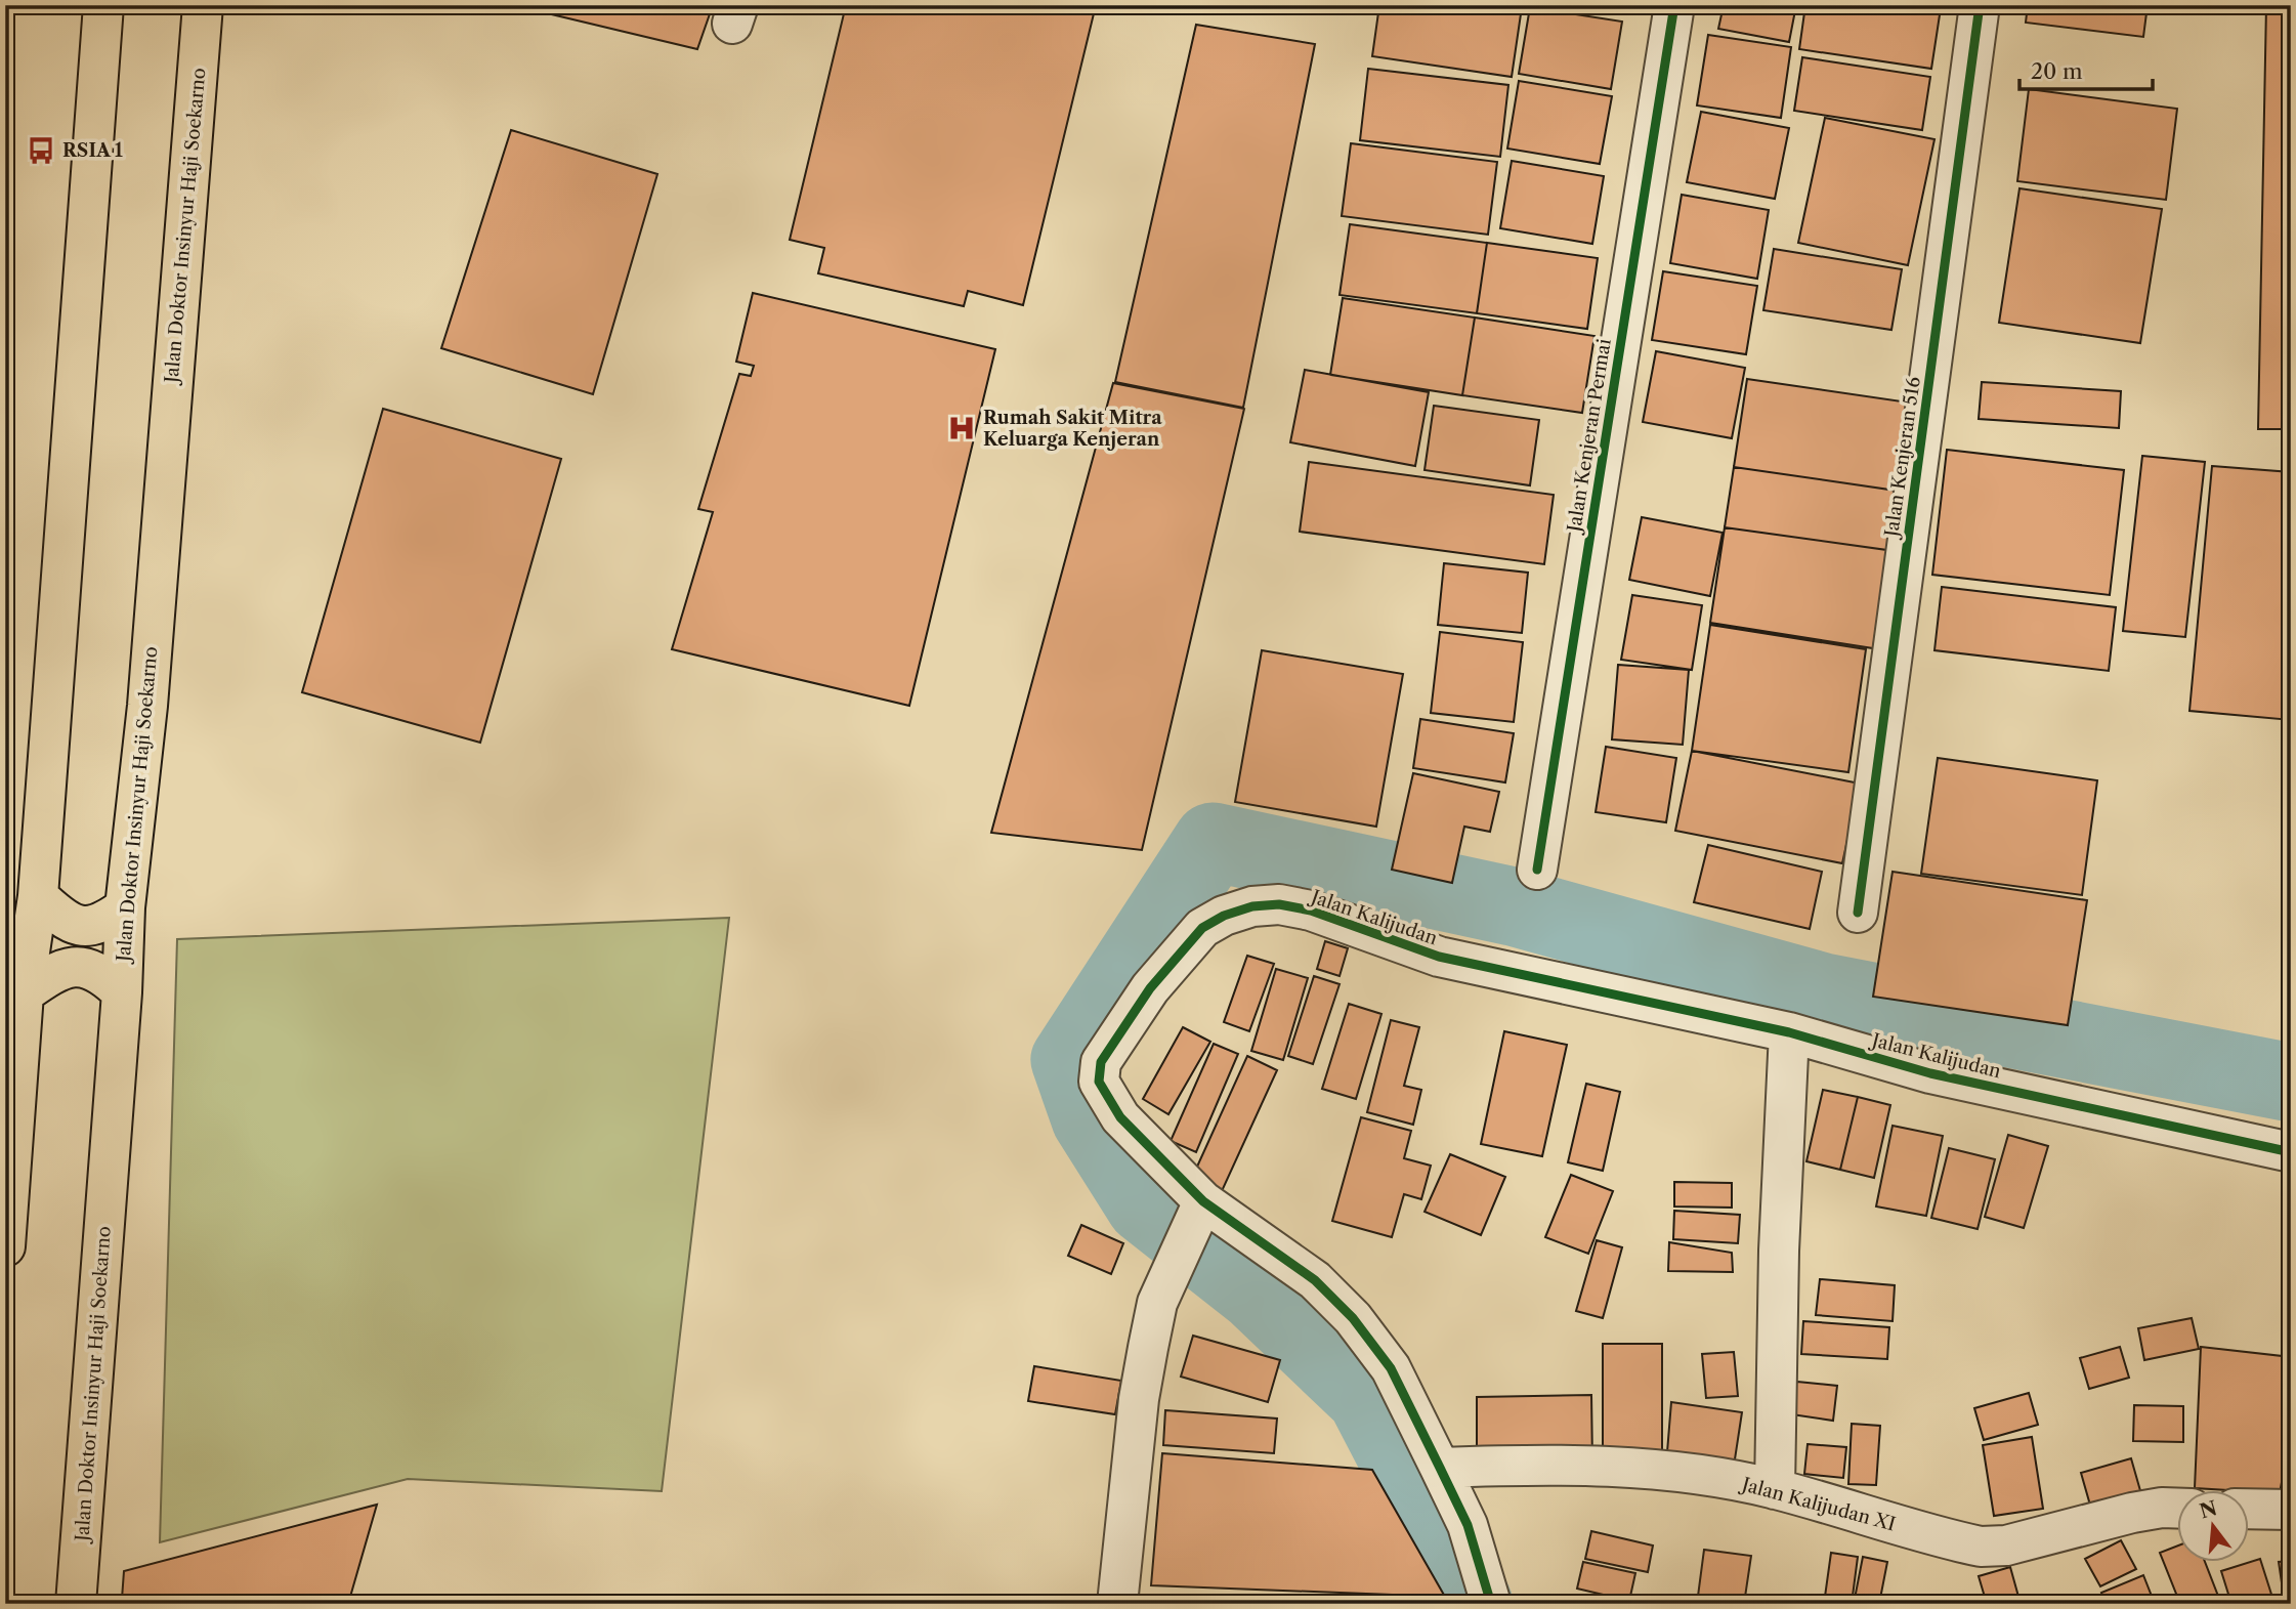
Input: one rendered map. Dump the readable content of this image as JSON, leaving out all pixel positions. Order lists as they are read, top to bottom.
{
  "streets": {
    "main road": ["Jalan Doktor Insinyur Haji Soekarno"],
    "street": [
      "Jalan Kenjeran Permai",
      "Jalan Kenjeran 516",
      "Jalan Kalijudan",
      "Jalan Kalijudan XI"
    ]
  },
  "crossings": [
    ["Jalan Kalijudan", "Jalan Kalijudan XI"]
  ],
  "places": {
    "bus stop": ["RSIA 1"],
    "hospital": ["Rumah Sakit Mitra Keluarga Kenjeran"]
  },
  "scale_bar": "20 m",
  "north": "top"
}
